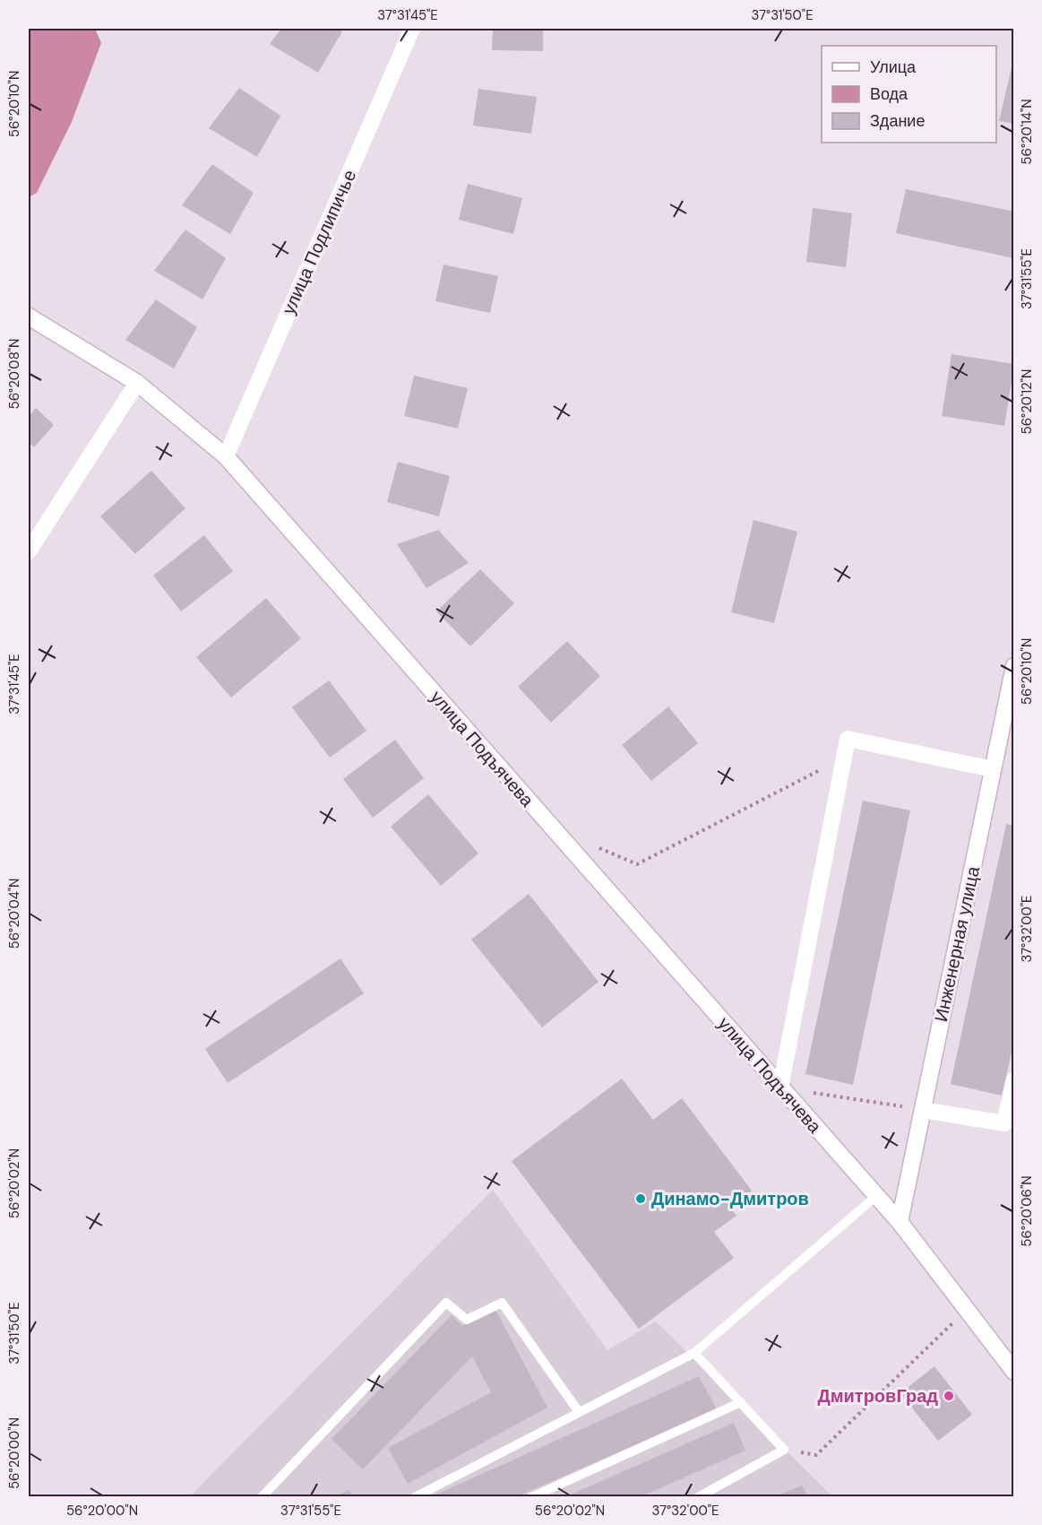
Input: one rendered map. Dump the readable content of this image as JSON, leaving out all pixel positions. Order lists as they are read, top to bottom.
{
  "streets": {
    "street": ["улица Подлипичье", "улица Подъячева", "Инженерная улица"]
  },
  "crossings": [
    ["улица Подлипичье", "улица Подъячева"],
    ["улица Подъячева", "Инженерная улица"]
  ],
  "places": ["Динамо-Дмитров", "ДмитровГрад"],
  "legend": ["Улица", "Вода", "Здание"],
  "coordinates": [
    "37°31'45\"E",
    "37°31'50\"E",
    "56°20'10\"N",
    "56°20'14\"N",
    "37°31'55\"E",
    "56°20'08\"N",
    "56°20'12\"N",
    "56°20'04\"N",
    "37°32'00\"E",
    "56°20'02\"N",
    "56°20'06\"N",
    "56°20'00\"N"
  ]
}
